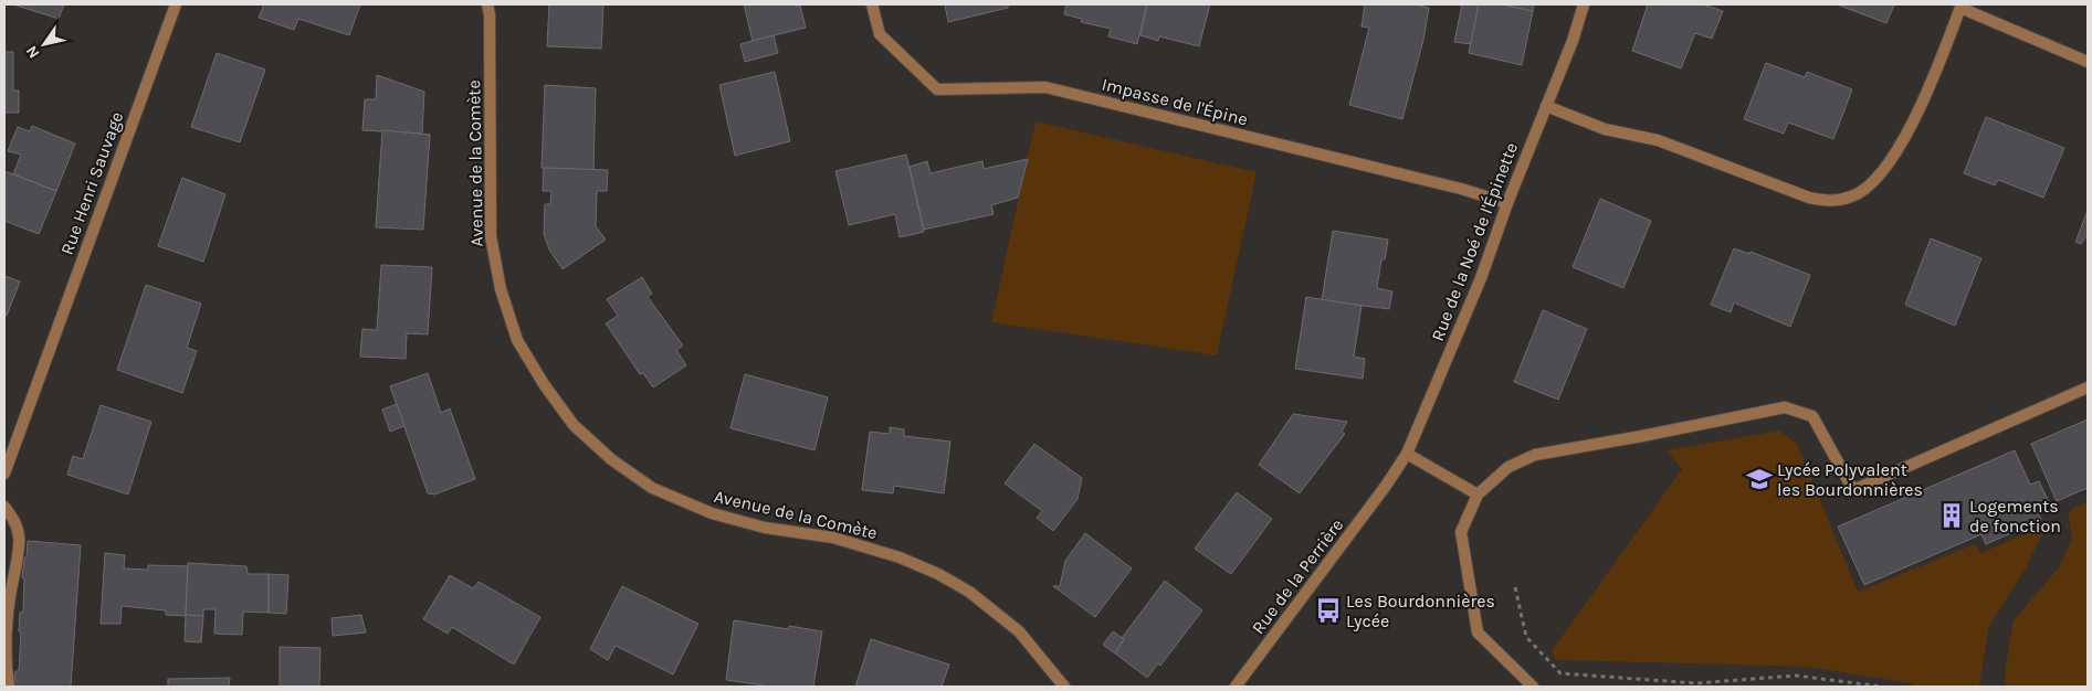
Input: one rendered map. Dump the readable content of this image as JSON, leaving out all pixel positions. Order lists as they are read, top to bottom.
{
  "streets": {
    "street": [
      "Impasse de l'Épine",
      "Avenue de la Comète",
      "Rue Henri Sauvage",
      "Rue de la Noé de l'Épinette",
      "Rue de la Perrière"
    ]
  },
  "crossings": [
    ["Impasse de l'Épine", "Rue de la Noé de l'Épinette"],
    ["Rue de la Noé de l'Épinette", "Rue de la Perrière"]
  ],
  "places": {
    "school or university": ["Lycée Polyvalent les Bourdonnières"],
    "building": ["Logements de fonction"],
    "bus stop": ["Les Bourdonnières Lycée"]
  },
  "north": "bottom left"
}
